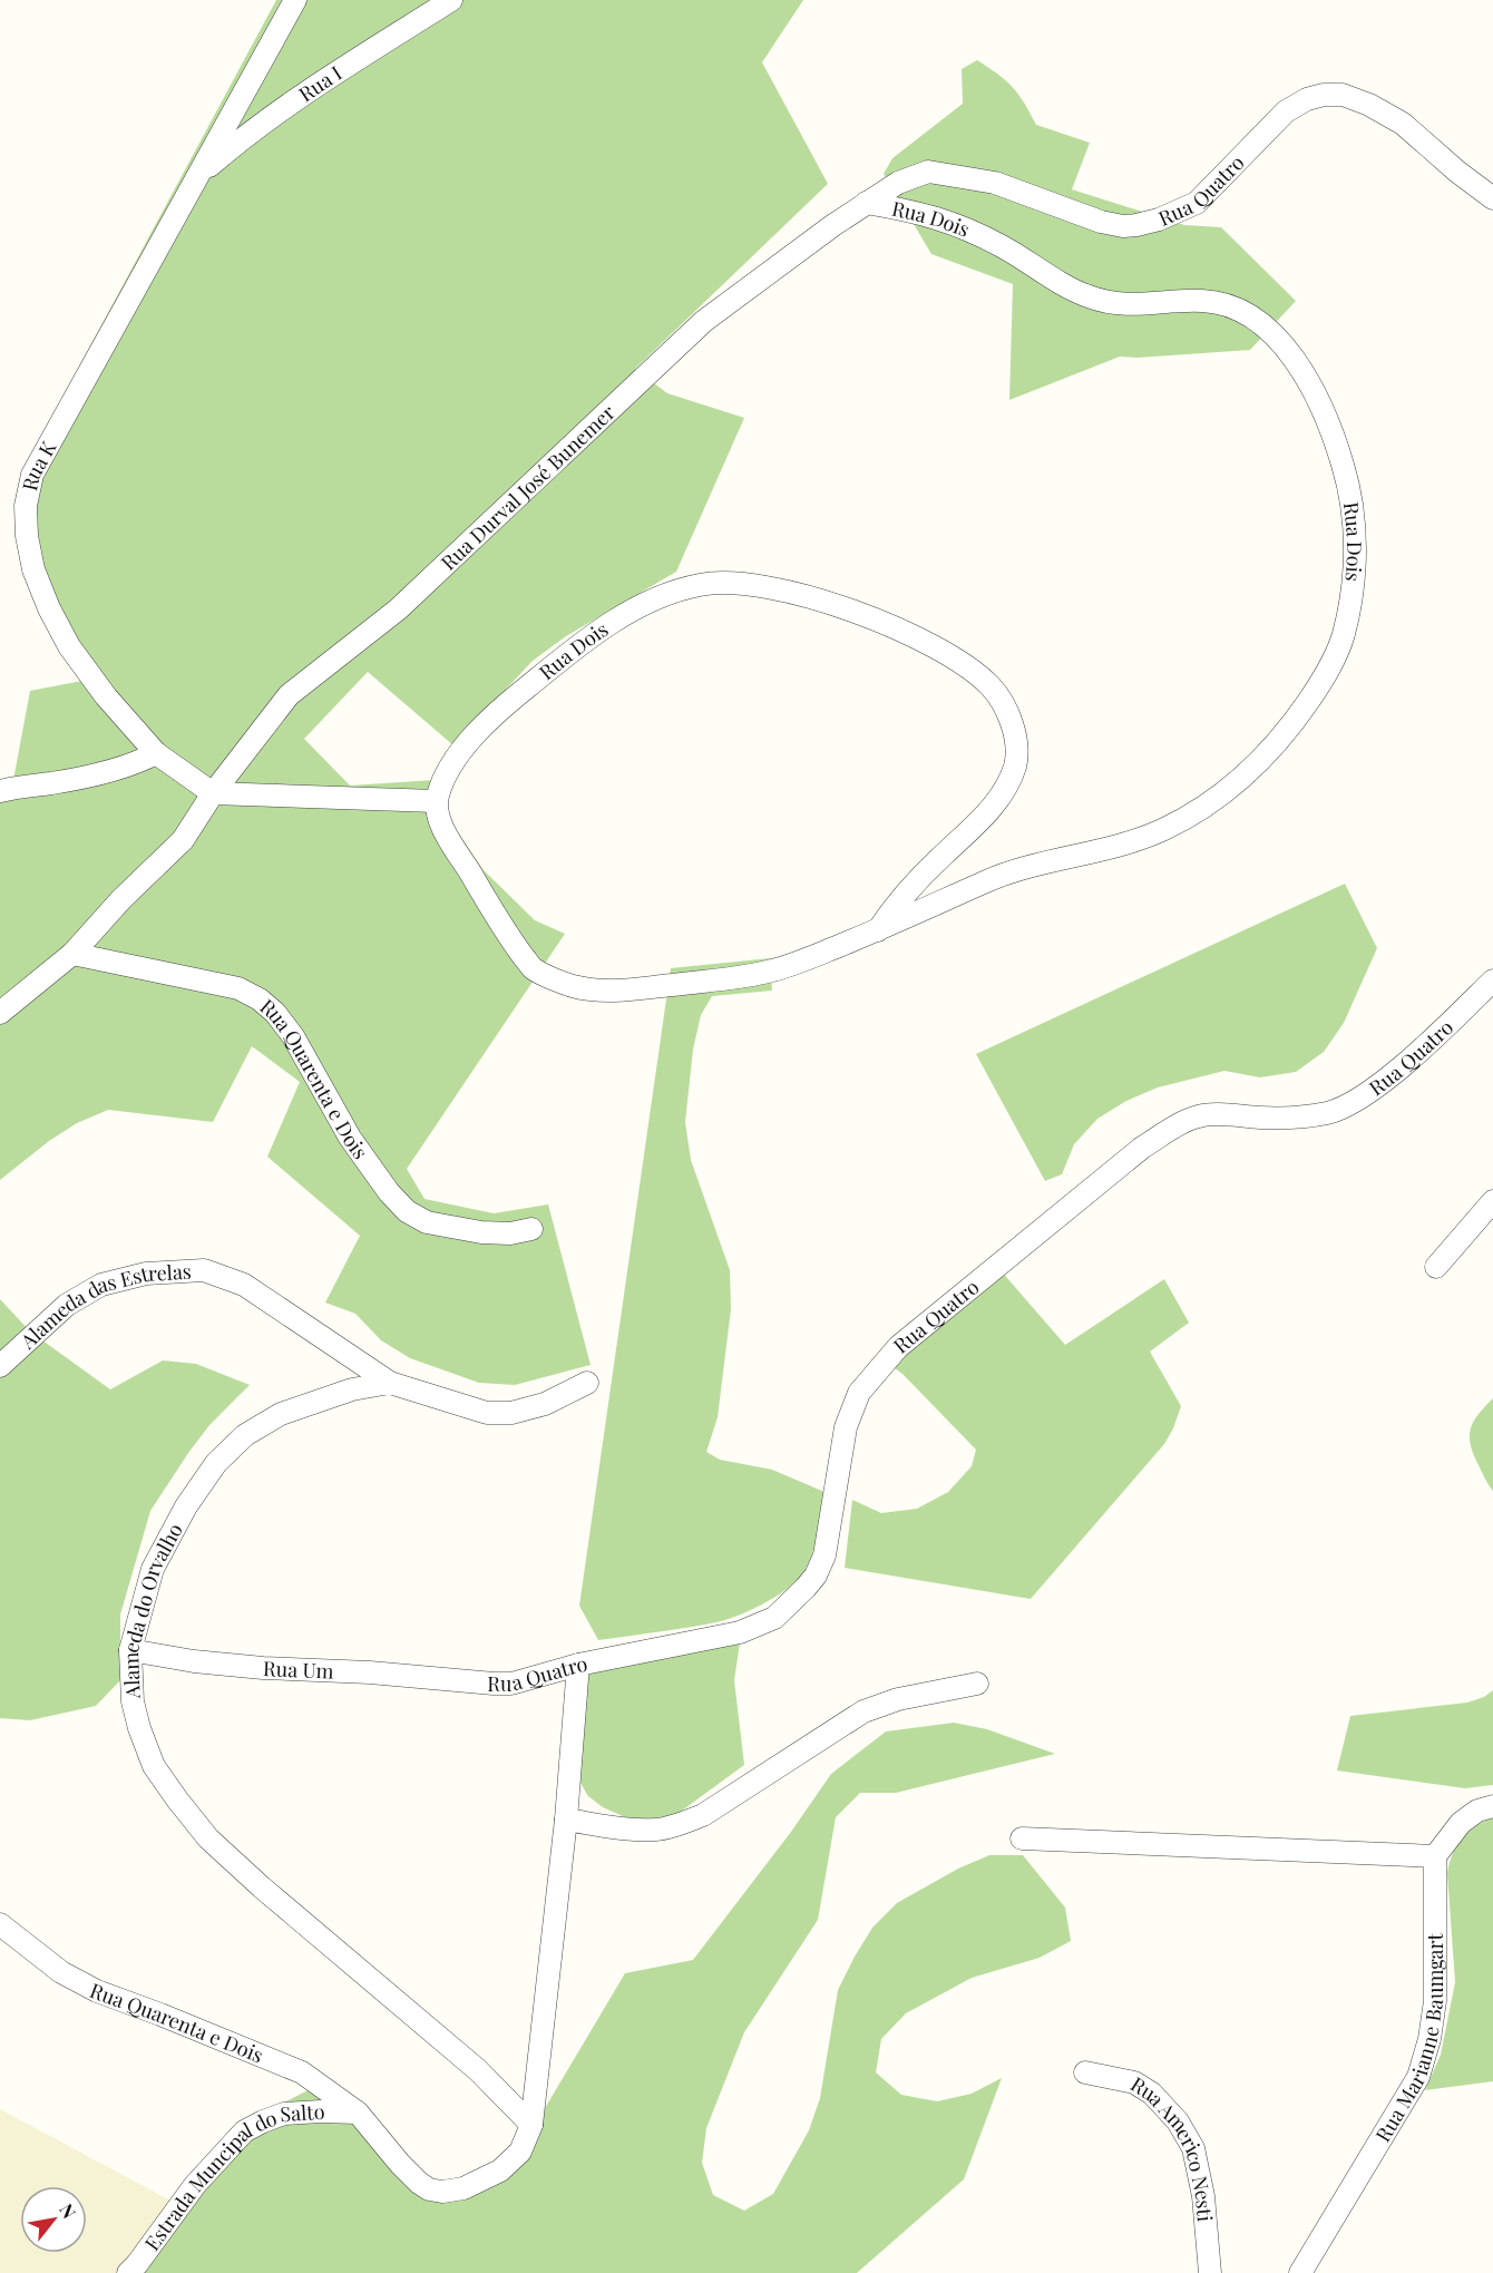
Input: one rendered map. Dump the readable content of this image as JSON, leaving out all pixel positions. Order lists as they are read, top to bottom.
{
  "streets": {
    "street": [
      "Rua I",
      "Rua Quatro",
      "Rua Dois",
      "Rua K",
      "Rua Durval José Bunemer",
      "Rua Quarenta e Dois",
      "Alameda das Estrelas",
      "Alameda do Orvalho",
      "Rua Um",
      "Rua Marianne Baumgart",
      "Rua Americo Nesti",
      "Estrada Muncipal do Salto"
    ]
  },
  "crossings": [
    ["Rua I", "Rua K"],
    ["Rua Quatro", "Rua Dois"],
    ["Rua Quatro", "Rua Durval José Bunemer"],
    ["Rua Quatro", "Rua Um"],
    ["Rua Dois", "Rua Durval José Bunemer"],
    ["Rua K", "Rua Durval José Bunemer"],
    ["Rua Quarenta e Dois", "Estrada Muncipal do Salto"],
    ["Alameda das Estrelas", "Alameda do Orvalho"],
    ["Alameda do Orvalho", "Rua Um"]
  ],
  "north": "top right"
}
